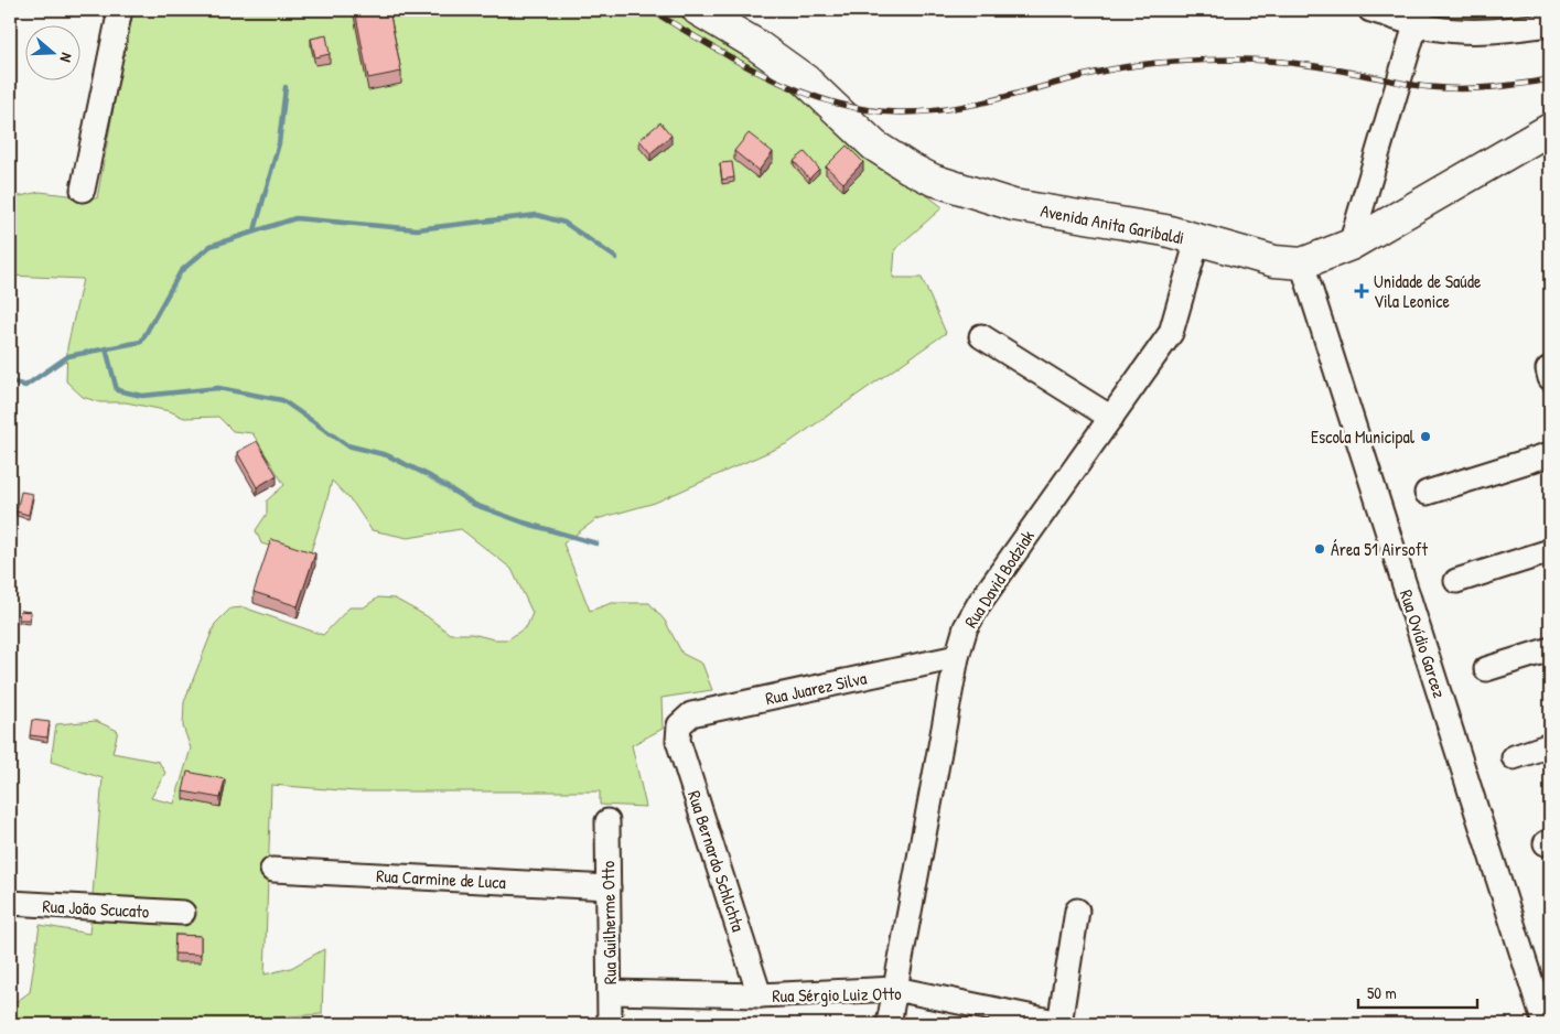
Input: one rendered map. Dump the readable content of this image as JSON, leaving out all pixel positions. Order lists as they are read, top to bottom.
{
  "streets": {
    "main road": ["Avenida Anita Garibaldi"],
    "street": [
      "Rua David Bodziak",
      "Rua Ovídio Garcez",
      "Rua Juarez Silva",
      "Rua Bernardo Schlichta",
      "Rua Carmine de Luca",
      "Rua João Scucato",
      "Rua Guilherme Otto",
      "Rua Sérgio Luiz Otto"
    ]
  },
  "crossings": [
    ["Avenida Anita Garibaldi", "Rua David Bodziak"],
    ["Avenida Anita Garibaldi", "Rua Ovídio Garcez"],
    ["Rua David Bodziak", "Rua Juarez Silva"],
    ["Rua David Bodziak", "Rua Sérgio Luiz Otto"],
    ["Rua Juarez Silva", "Rua Bernardo Schlichta"],
    ["Rua Bernardo Schlichta", "Rua Sérgio Luiz Otto"],
    ["Rua Carmine de Luca", "Rua Guilherme Otto"],
    ["Rua Guilherme Otto", "Rua Sérgio Luiz Otto"]
  ],
  "places": {
    "health": ["Unidade de Saúde Vila Leonice"],
    "other": ["Escola Municipal", "Área 51 Airsoft"]
  },
  "scale_bar": "50 m",
  "north": "right"
}
